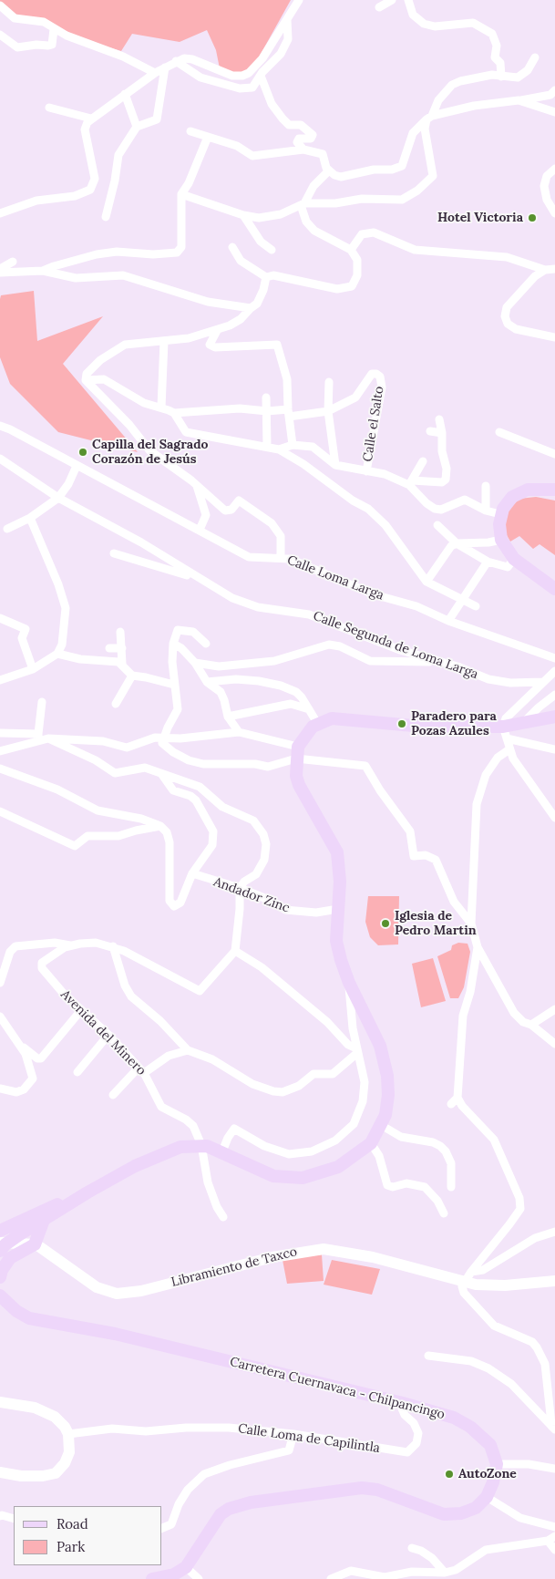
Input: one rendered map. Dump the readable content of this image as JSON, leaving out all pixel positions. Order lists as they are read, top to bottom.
{
  "streets": {
    "main road": ["Libramiento de Taxco", "Carretera Cuernavaca - Chilpancingo"],
    "street": [
      "Calle el Salto",
      "Calle Loma Larga",
      "Calle Segunda de Loma Larga",
      "Andador Zinc",
      "Avenida del Minero",
      "Calle Loma de Capilintla"
    ]
  },
  "crossings": [
    ["Carretera Cuernavaca - Chilpancingo", "Calle Loma de Capilintla"]
  ],
  "places": [
    "Hotel Victoria",
    "Capilla del Sagrado Corazón de Jesús",
    "Paradero para Pozas Azules",
    "Iglesia de Pedro Martin",
    "AutoZone"
  ],
  "legend": ["Road", "Park"]
}
